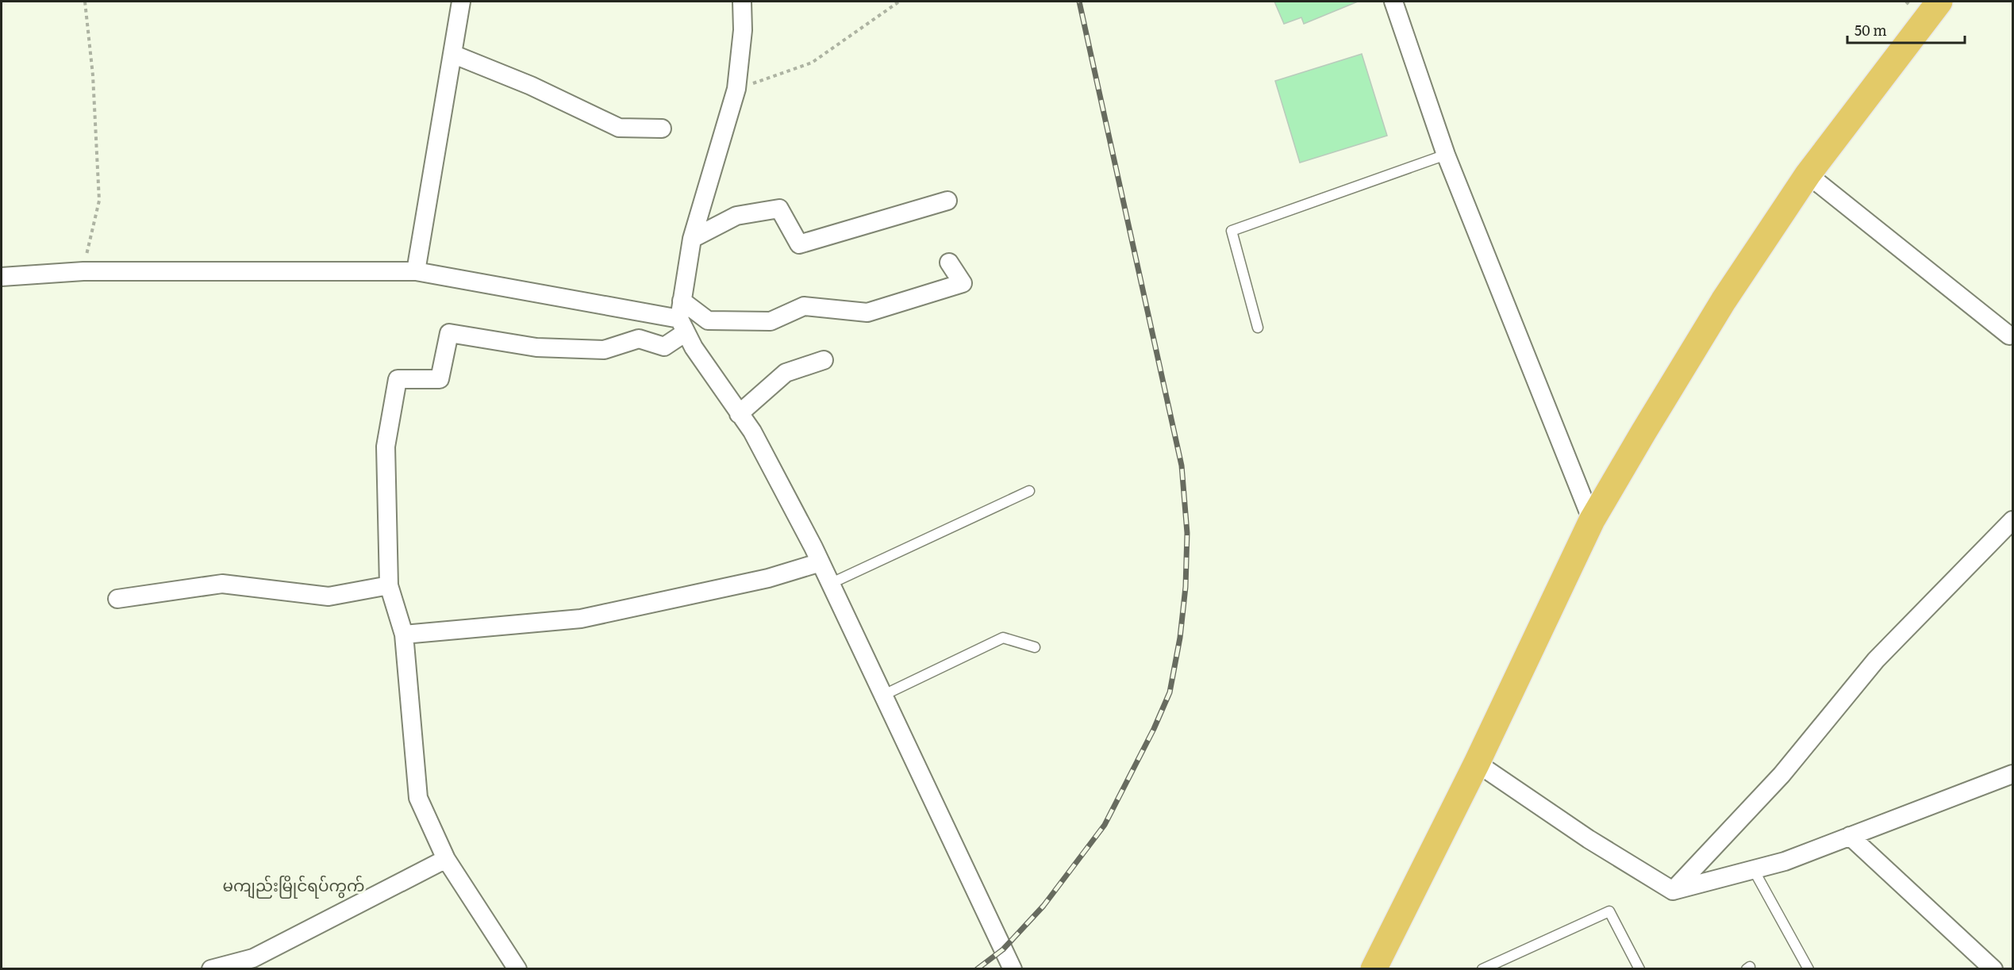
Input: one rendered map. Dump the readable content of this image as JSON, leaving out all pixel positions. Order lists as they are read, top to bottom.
{
  "districts": ["မကျည်းမြိုင်ရပ်ကွက်"],
  "scale_bar": "50 m"
}
